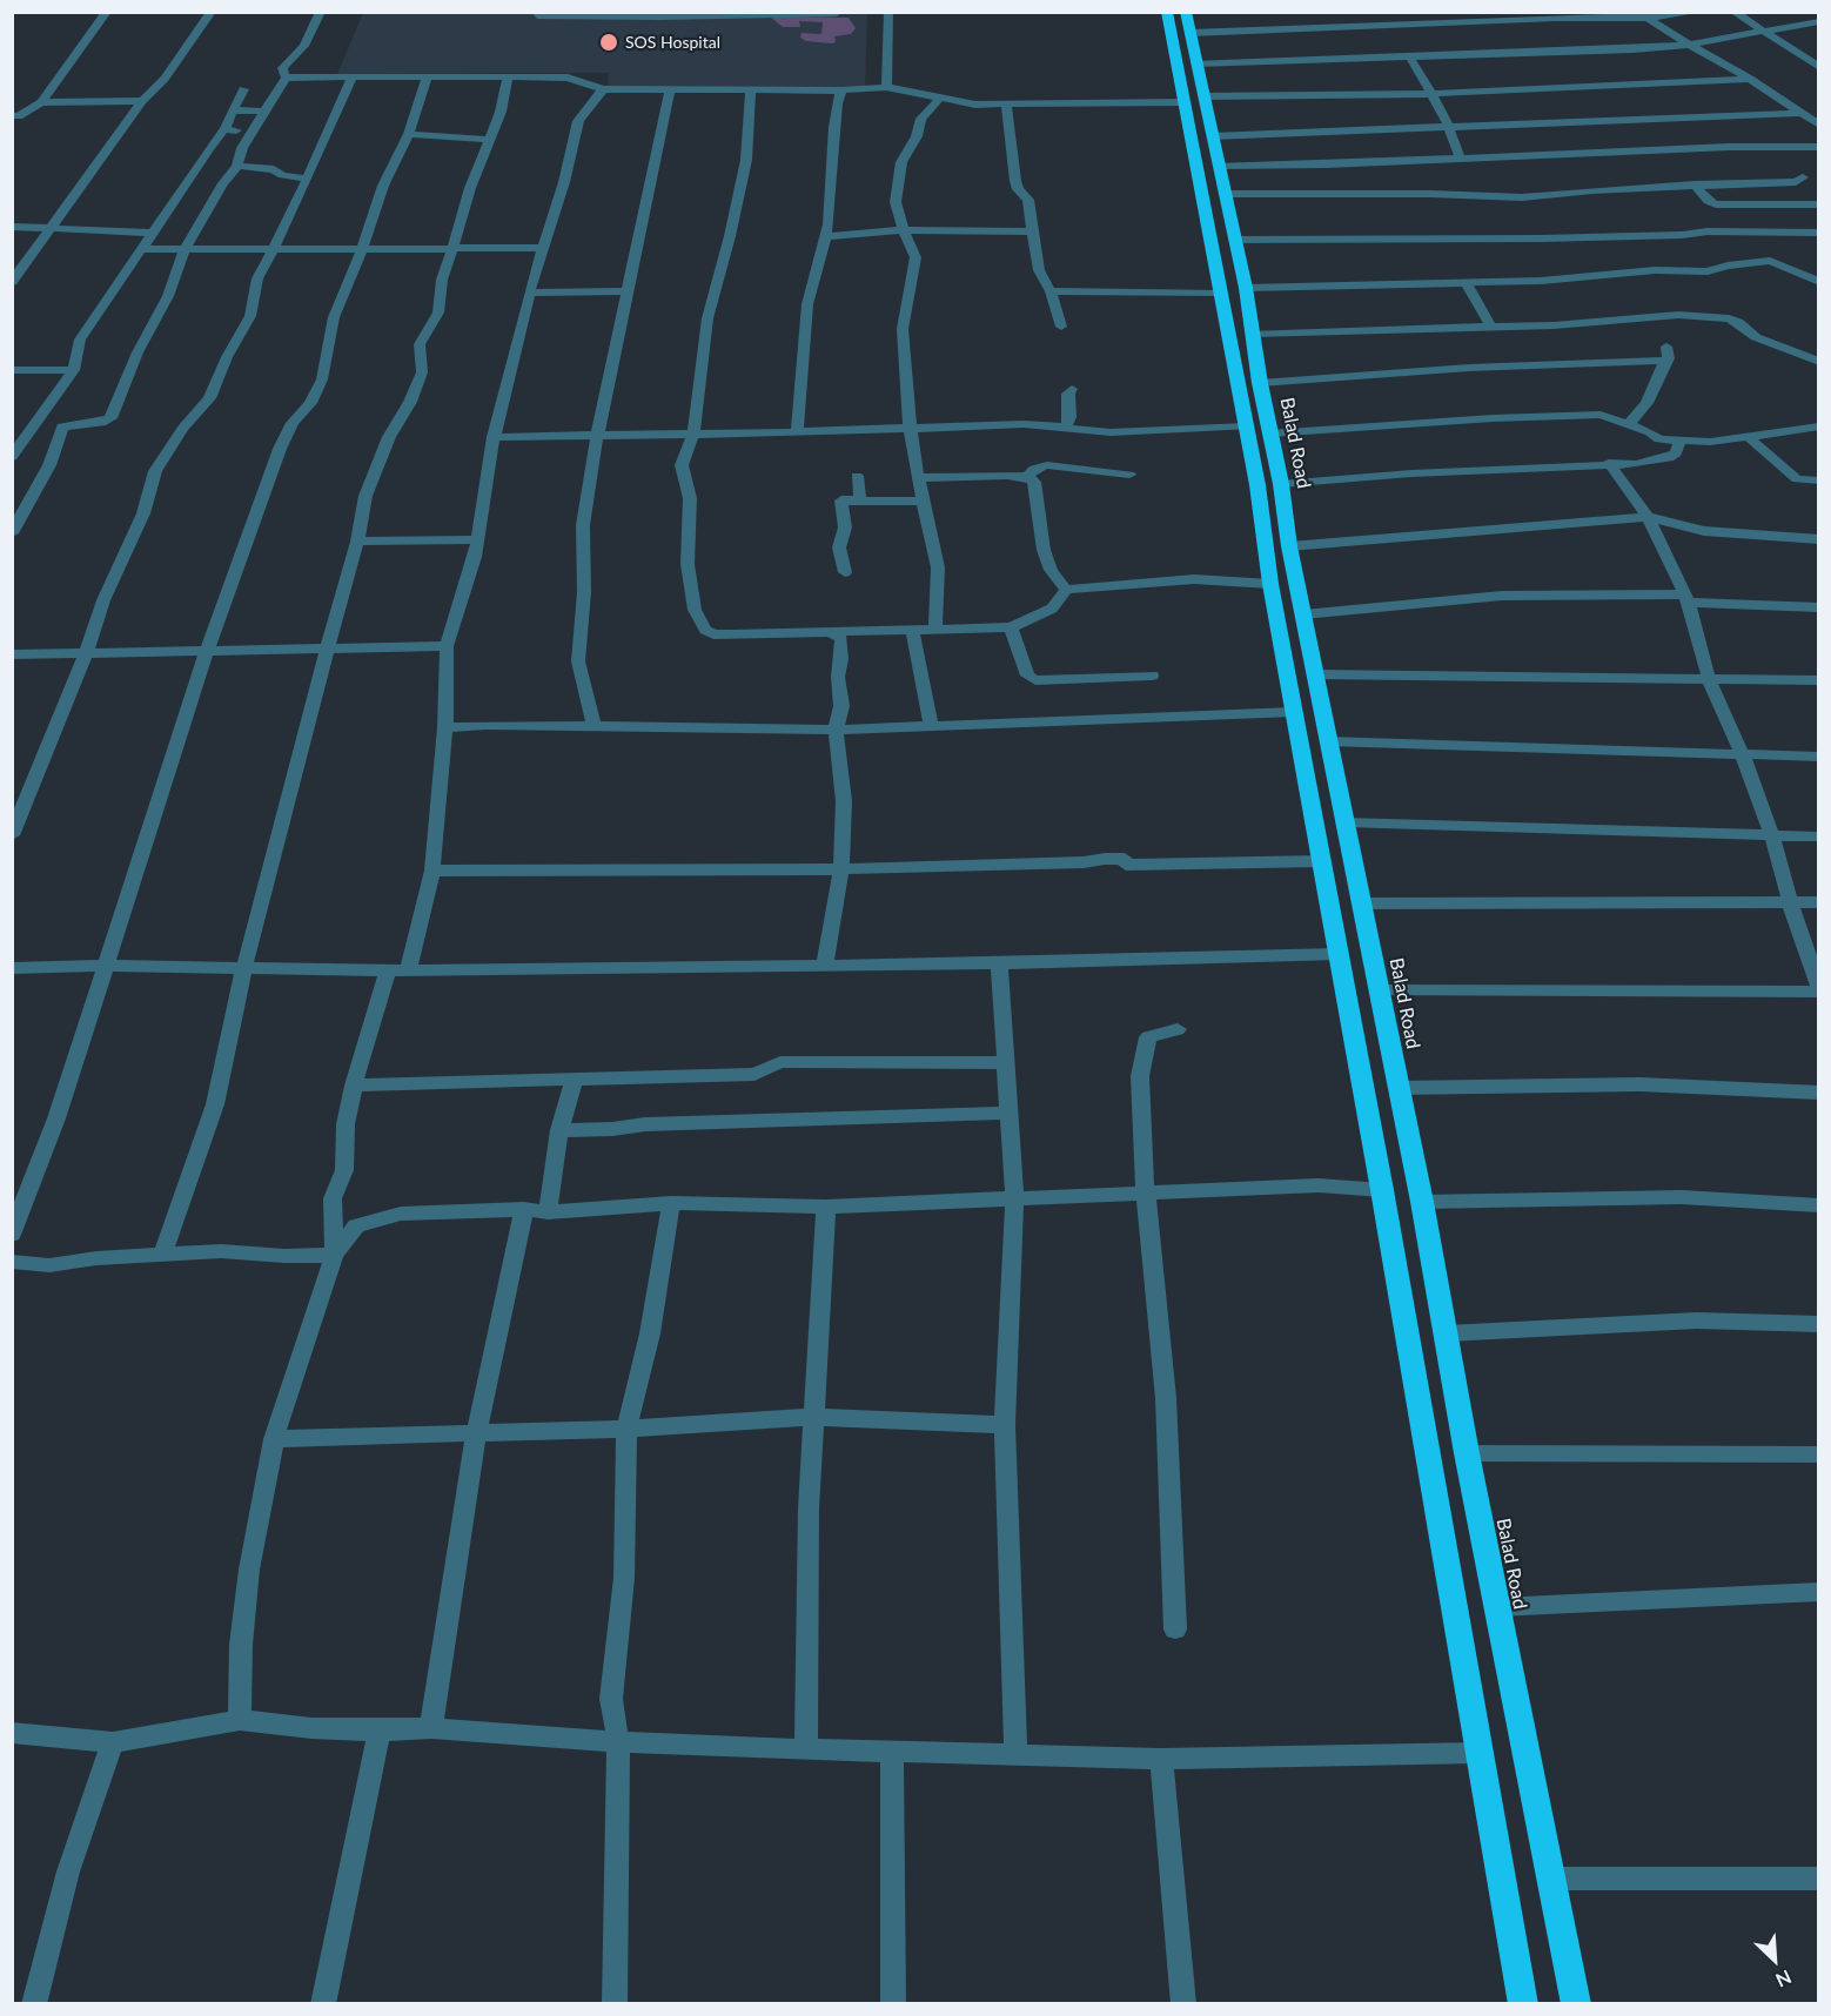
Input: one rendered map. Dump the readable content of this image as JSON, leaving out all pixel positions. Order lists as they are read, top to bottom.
{
  "streets": {
    "highway": ["Balad Road"]
  },
  "places": ["SOS Hospital"],
  "north": "bottom right"
}
